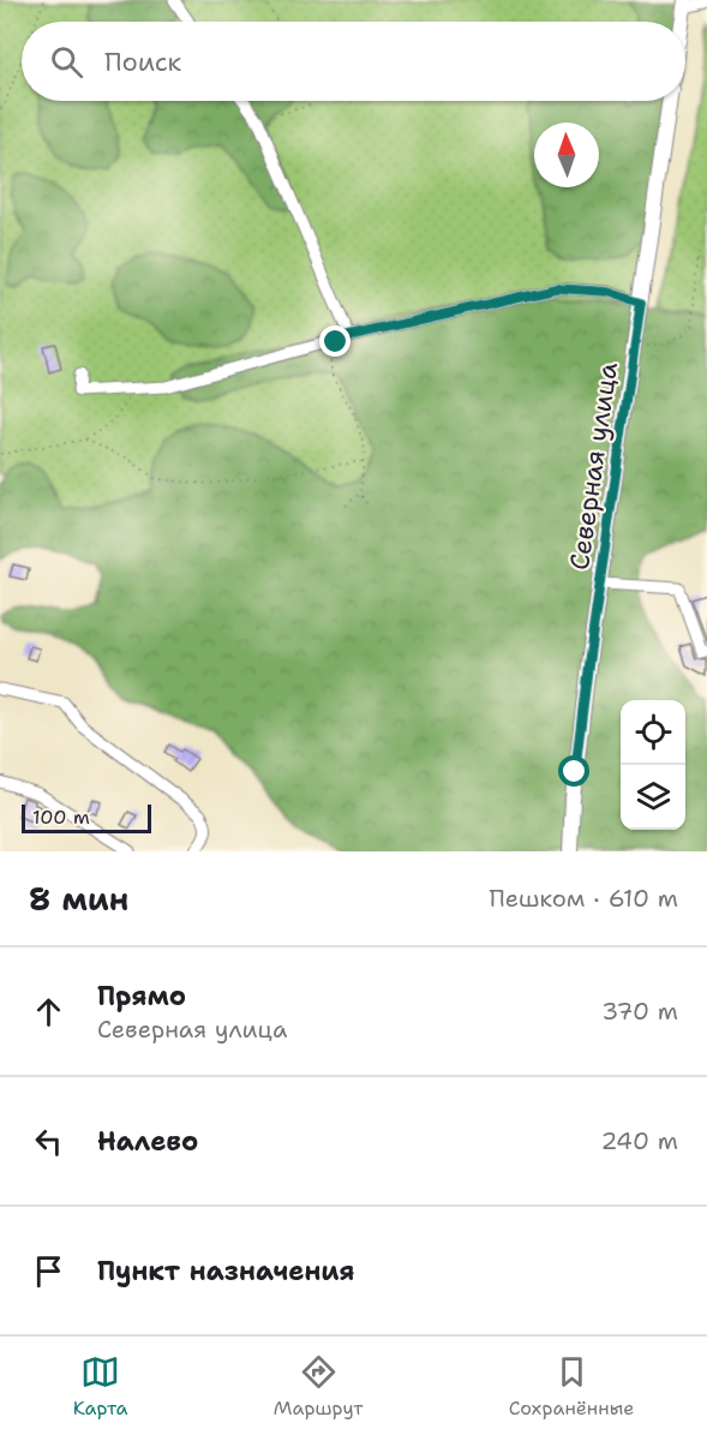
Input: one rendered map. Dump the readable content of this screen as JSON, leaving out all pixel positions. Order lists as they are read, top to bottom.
{
  "streets": {
    "main road": ["Северная улица"]
  },
  "scale_bar": "100 m",
  "north": "top",
  "page": {
    "search": "Поиск",
    "scale": "100 m",
    "heading": ["8 мин", "Пешком · 610 m"],
    "list": [
      ["Прямо", "Северная улица", "370 m"],
      ["Налево", "240 m"],
      "Пункт назначения"
    ],
    "nav": ["Карта", "Маршрут", "Сохранённые"]
  }
}
